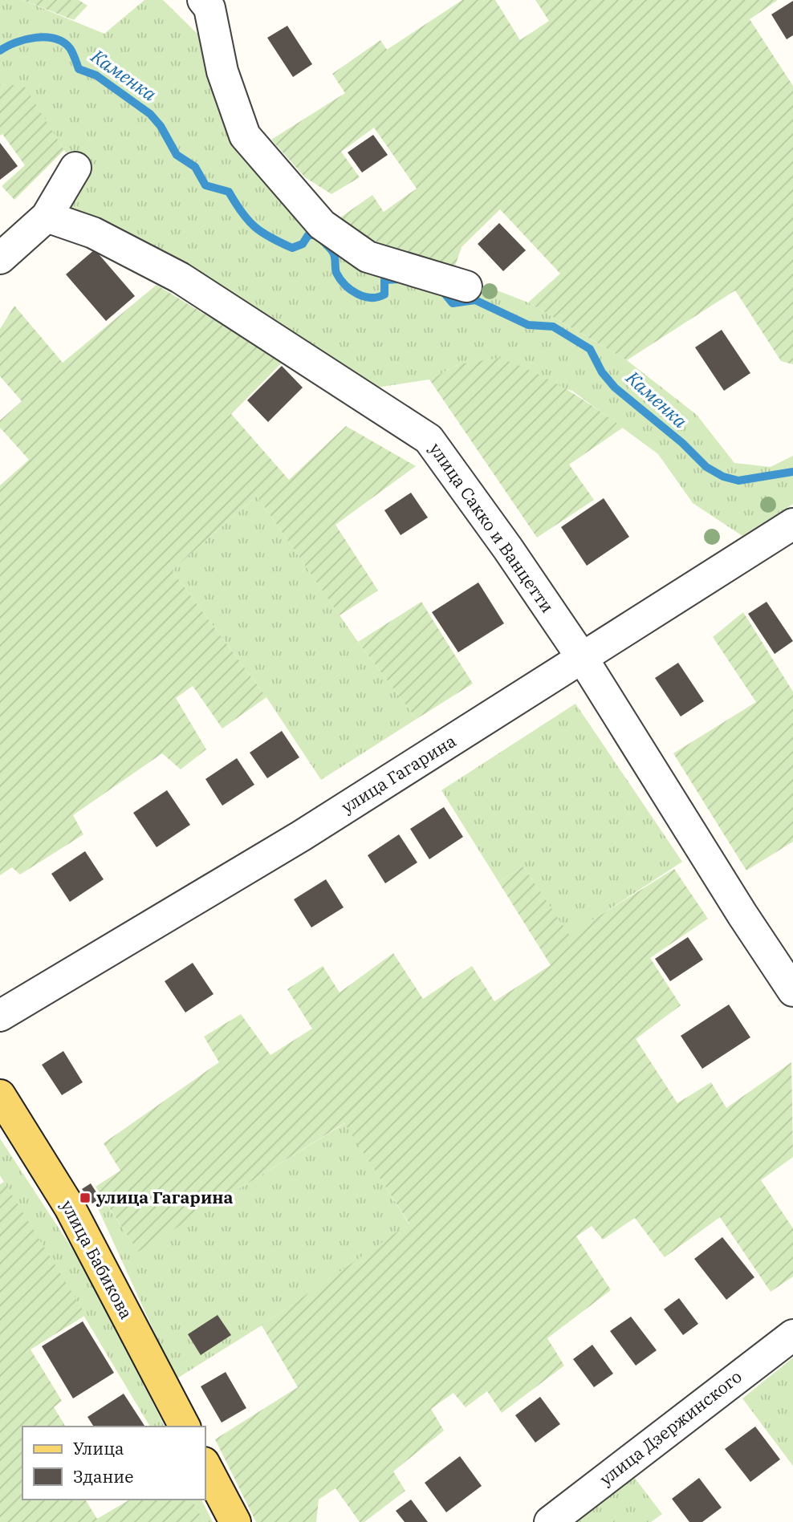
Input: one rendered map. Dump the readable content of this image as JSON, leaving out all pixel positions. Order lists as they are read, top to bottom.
{
  "streets": {
    "main road": ["улица Бабикова"],
    "street": ["улица Сакко и Ванцетти", "улица Гагарина", "улица Дзержинского"]
  },
  "crossings": [
    ["улица Сакко и Ванцетти", "улица Гагарина"]
  ],
  "water": ["Каменка"],
  "places": {
    "transit": ["улица Гагарина"]
  },
  "legend": ["Улица", "Здание"]
}
